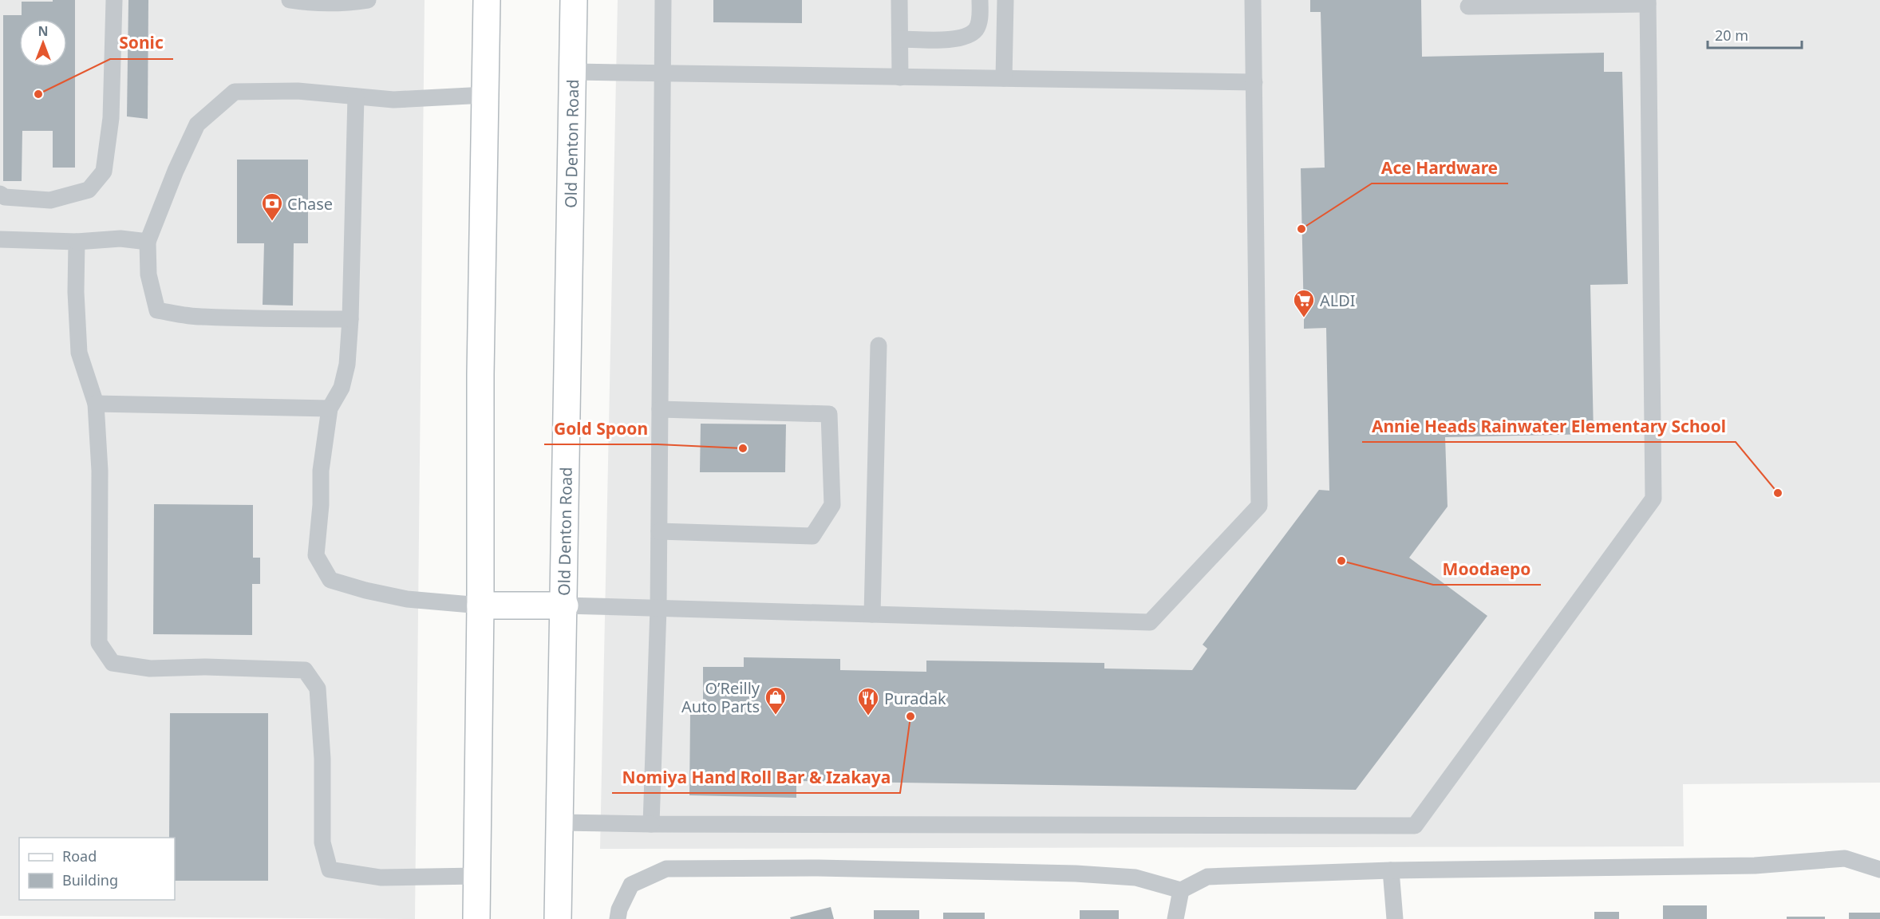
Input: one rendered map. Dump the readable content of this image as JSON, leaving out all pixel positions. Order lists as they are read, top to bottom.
{
  "streets": {
    "main road": ["Old Denton Road"]
  },
  "places": {
    "other": [
      "Sonic",
      "Ace Hardware",
      "Gold Spoon",
      "Annie Heads Rainwater Elementary School",
      "Moodaepo",
      "Nomiya Hand Roll Bar & Izakaya"
    ],
    "bank": ["Chase"],
    "supermarket": ["ALDI"],
    "shop": ["O’Reilly Auto Parts"],
    "restaurant": ["Puradak"]
  },
  "legend": ["Road", "Building"],
  "scale_bar": "20 m",
  "north": "top"
}
